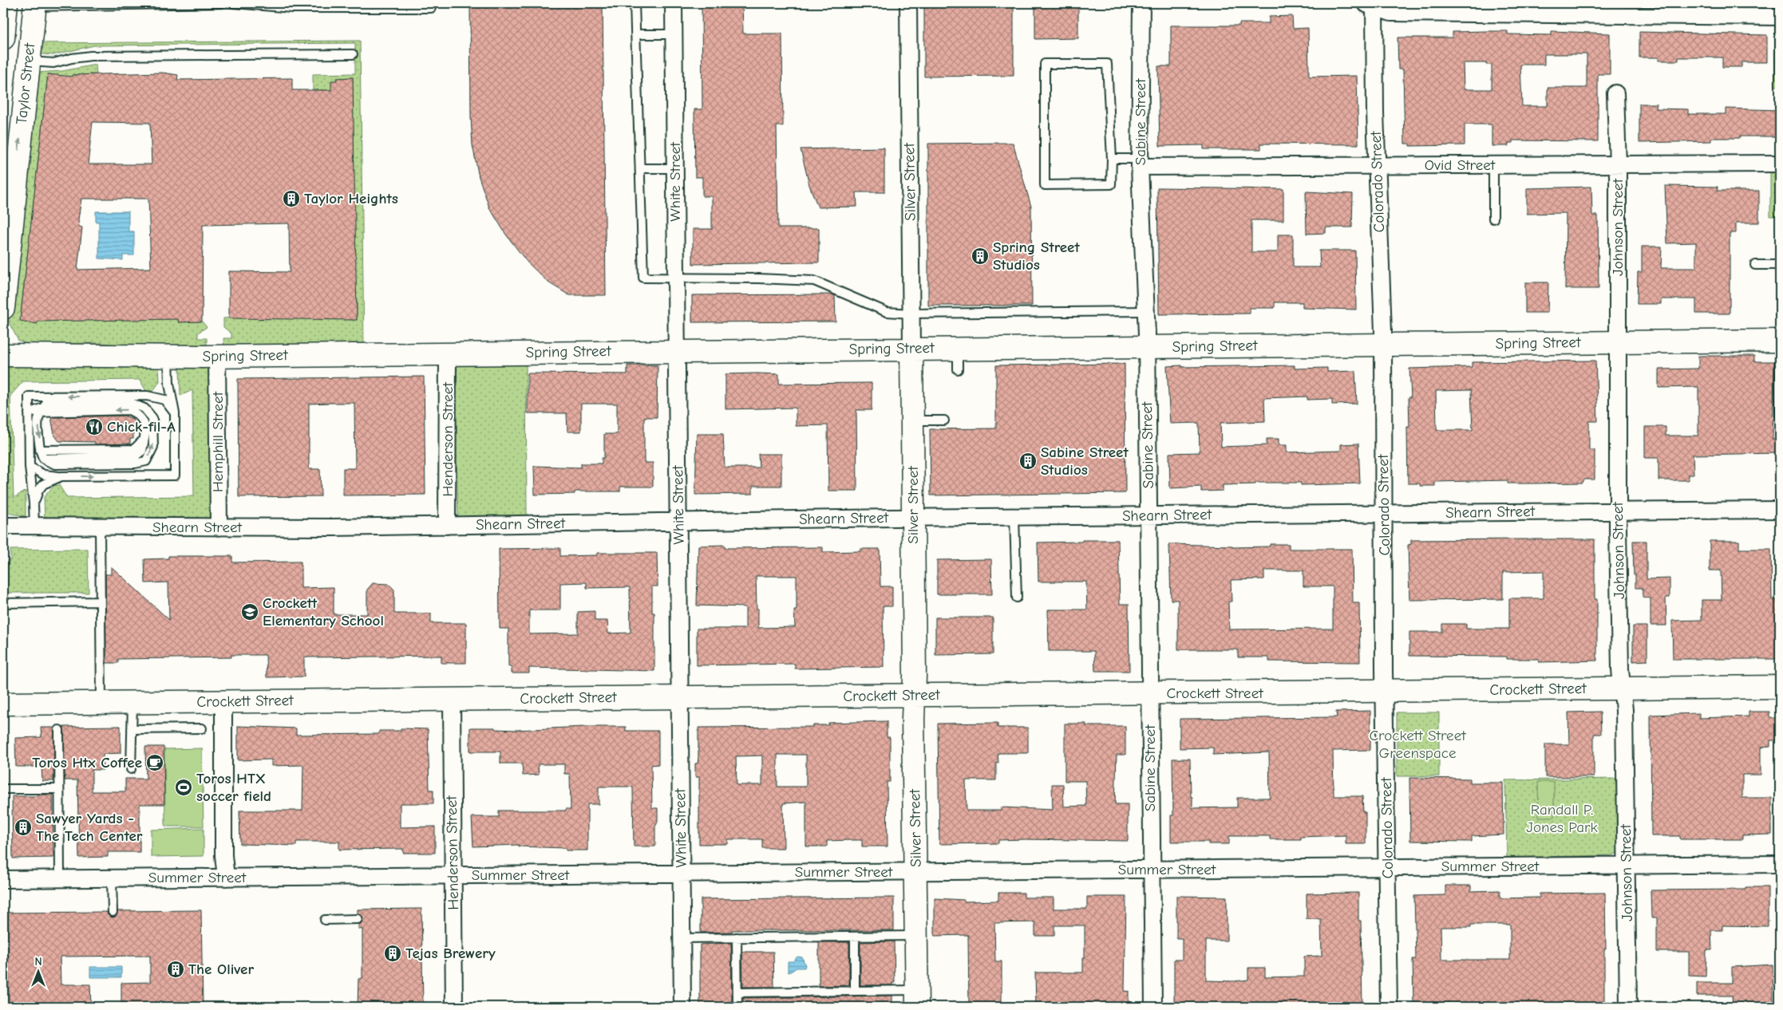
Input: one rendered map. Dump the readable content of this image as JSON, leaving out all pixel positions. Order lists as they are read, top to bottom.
{
  "streets": {
    "street": [
      "Taylor Street",
      "Sabine Street",
      "Ovid Street",
      "White Street",
      "Silver Street",
      "Colorado Street",
      "Johnson Street",
      "Spring Street",
      "Henderson Street",
      "Hemphill Street",
      "Shearn Street",
      "Crockett Street",
      "Summer Street"
    ]
  },
  "crossings": [
    ["Sabine Street", "Ovid Street"],
    ["Sabine Street", "Spring Street"],
    ["Sabine Street", "Shearn Street"],
    ["Sabine Street", "Crockett Street"],
    ["Sabine Street", "Summer Street"],
    ["Ovid Street", "Colorado Street"],
    ["Ovid Street", "Johnson Street"],
    ["White Street", "Spring Street"],
    ["White Street", "Shearn Street"],
    ["White Street", "Crockett Street"],
    ["White Street", "Summer Street"],
    ["Silver Street", "Spring Street"],
    ["Silver Street", "Shearn Street"],
    ["Silver Street", "Crockett Street"],
    ["Silver Street", "Summer Street"],
    ["Colorado Street", "Spring Street"],
    ["Colorado Street", "Shearn Street"],
    ["Colorado Street", "Crockett Street"],
    ["Colorado Street", "Summer Street"],
    ["Johnson Street", "Spring Street"],
    ["Johnson Street", "Shearn Street"],
    ["Johnson Street", "Crockett Street"],
    ["Johnson Street", "Summer Street"],
    ["Spring Street", "Henderson Street"],
    ["Spring Street", "Hemphill Street"],
    ["Henderson Street", "Shearn Street"],
    ["Henderson Street", "Crockett Street"],
    ["Henderson Street", "Summer Street"],
    ["Hemphill Street", "Shearn Street"]
  ],
  "parks": ["Crockett Street Greenspace", "Randall P. Jones Park"],
  "places": {
    "building": [
      "Taylor Heights",
      "Spring Street Studios",
      "Sabine Street Studios",
      "Sawyer Yards - The Tech Center",
      "Tejas Brewery",
      "The Oliver"
    ],
    "restaurant": ["Chick-fil-A"],
    "school or university": ["Crockett Elementary School"],
    "cafe": ["Toros Htx Coffee"],
    "sports": ["Toros HTX soccer field"]
  },
  "north": "top"
}
